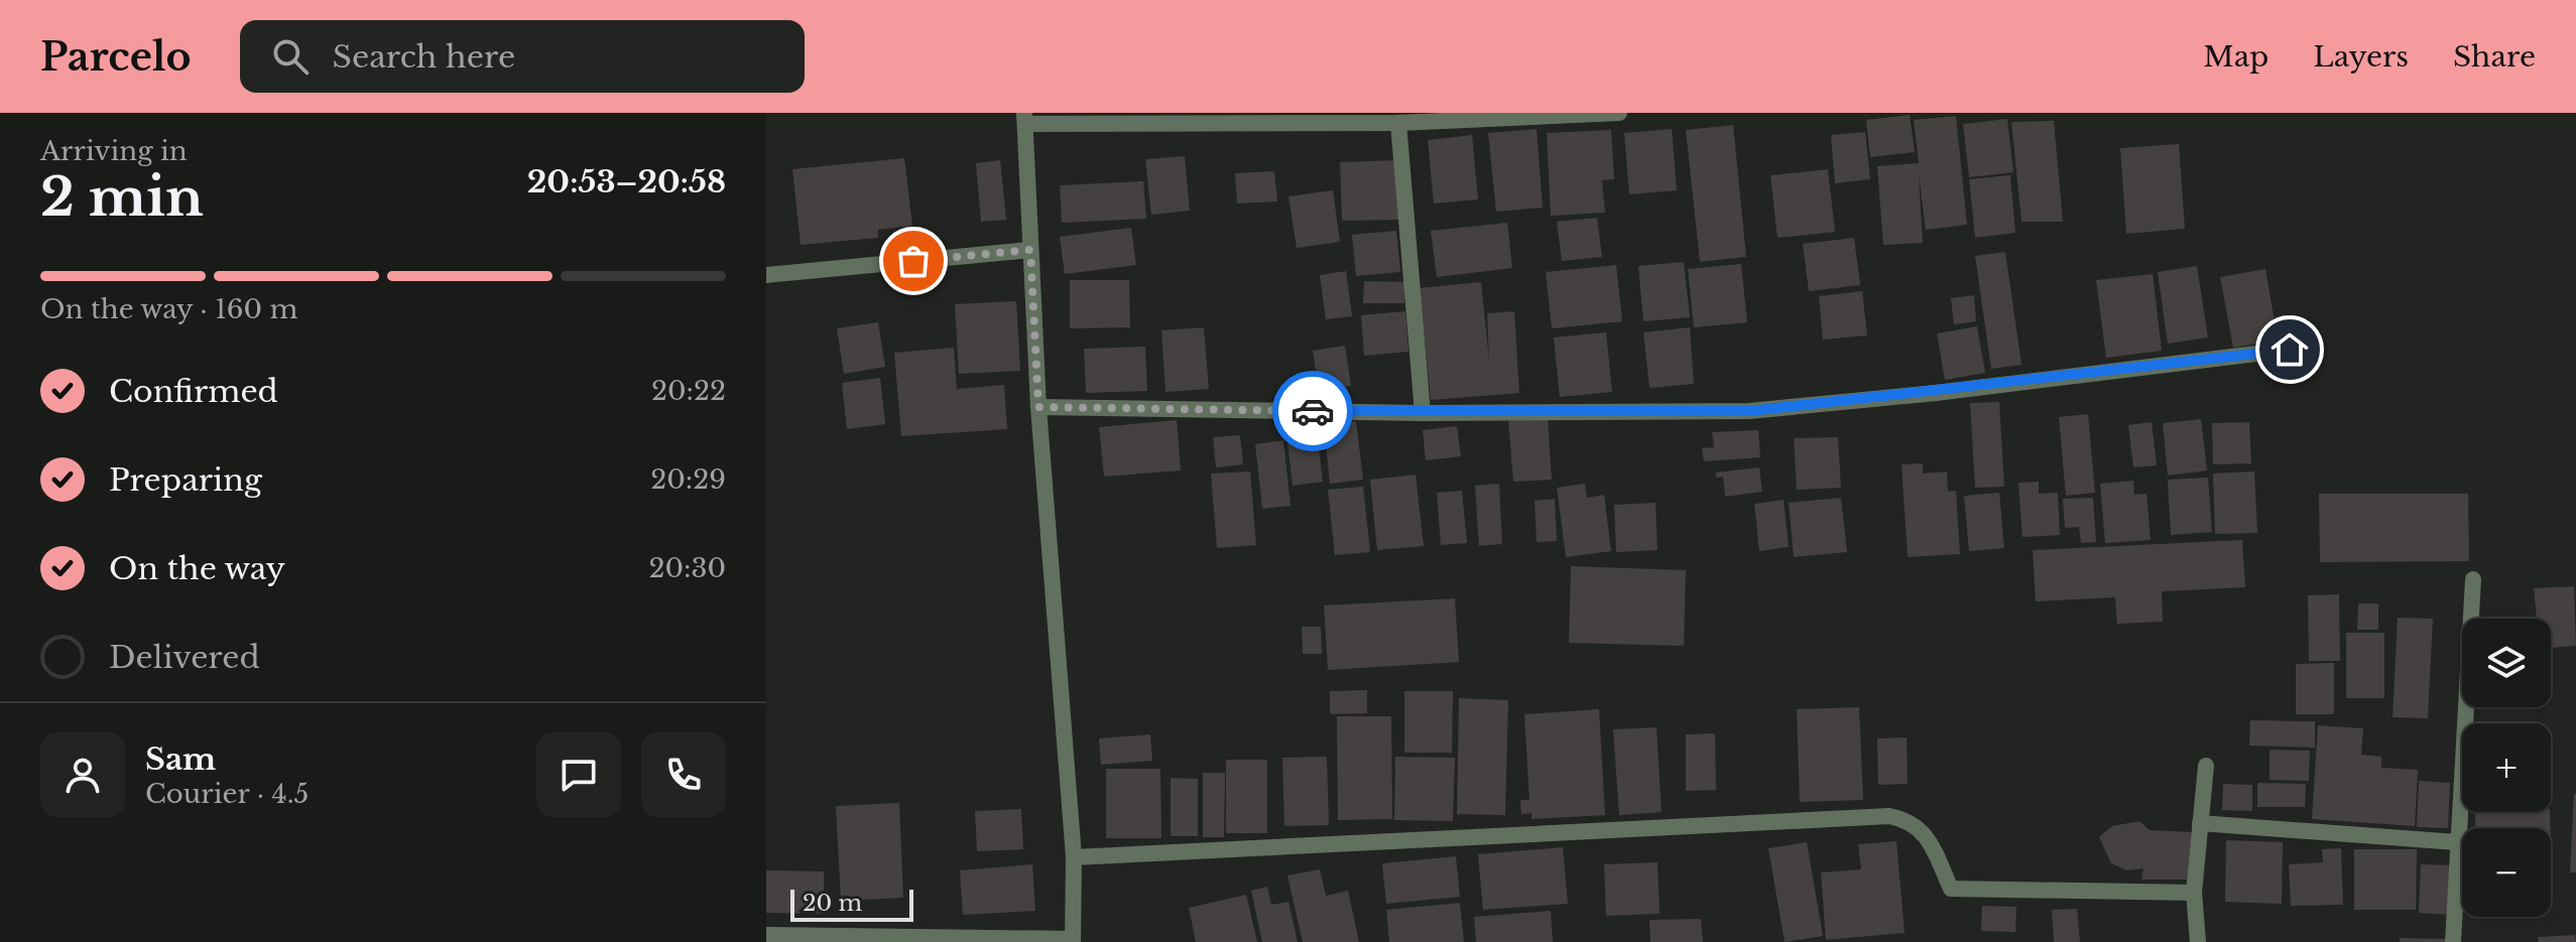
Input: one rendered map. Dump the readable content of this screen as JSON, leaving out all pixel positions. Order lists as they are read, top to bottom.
{
  "scale_bar": "20 m",
  "page": {
    "header": "Parcelo",
    "search": "Search here",
    "nav": ["Map", "Layers", "Share"],
    "heading": ["2 min", "Arriving in", "20:53–20:58"],
    "panel": ["Sam", "Courier · 4.5"],
    "bar": "On the way · 160 m",
    "list": [
      ["Confirmed", "20:22"],
      ["Preparing", "20:29"],
      ["On the way", "20:30"],
      "Delivered"
    ],
    "map_buttons": ["+", "−"],
    "scale": "20 m"
  }
}
